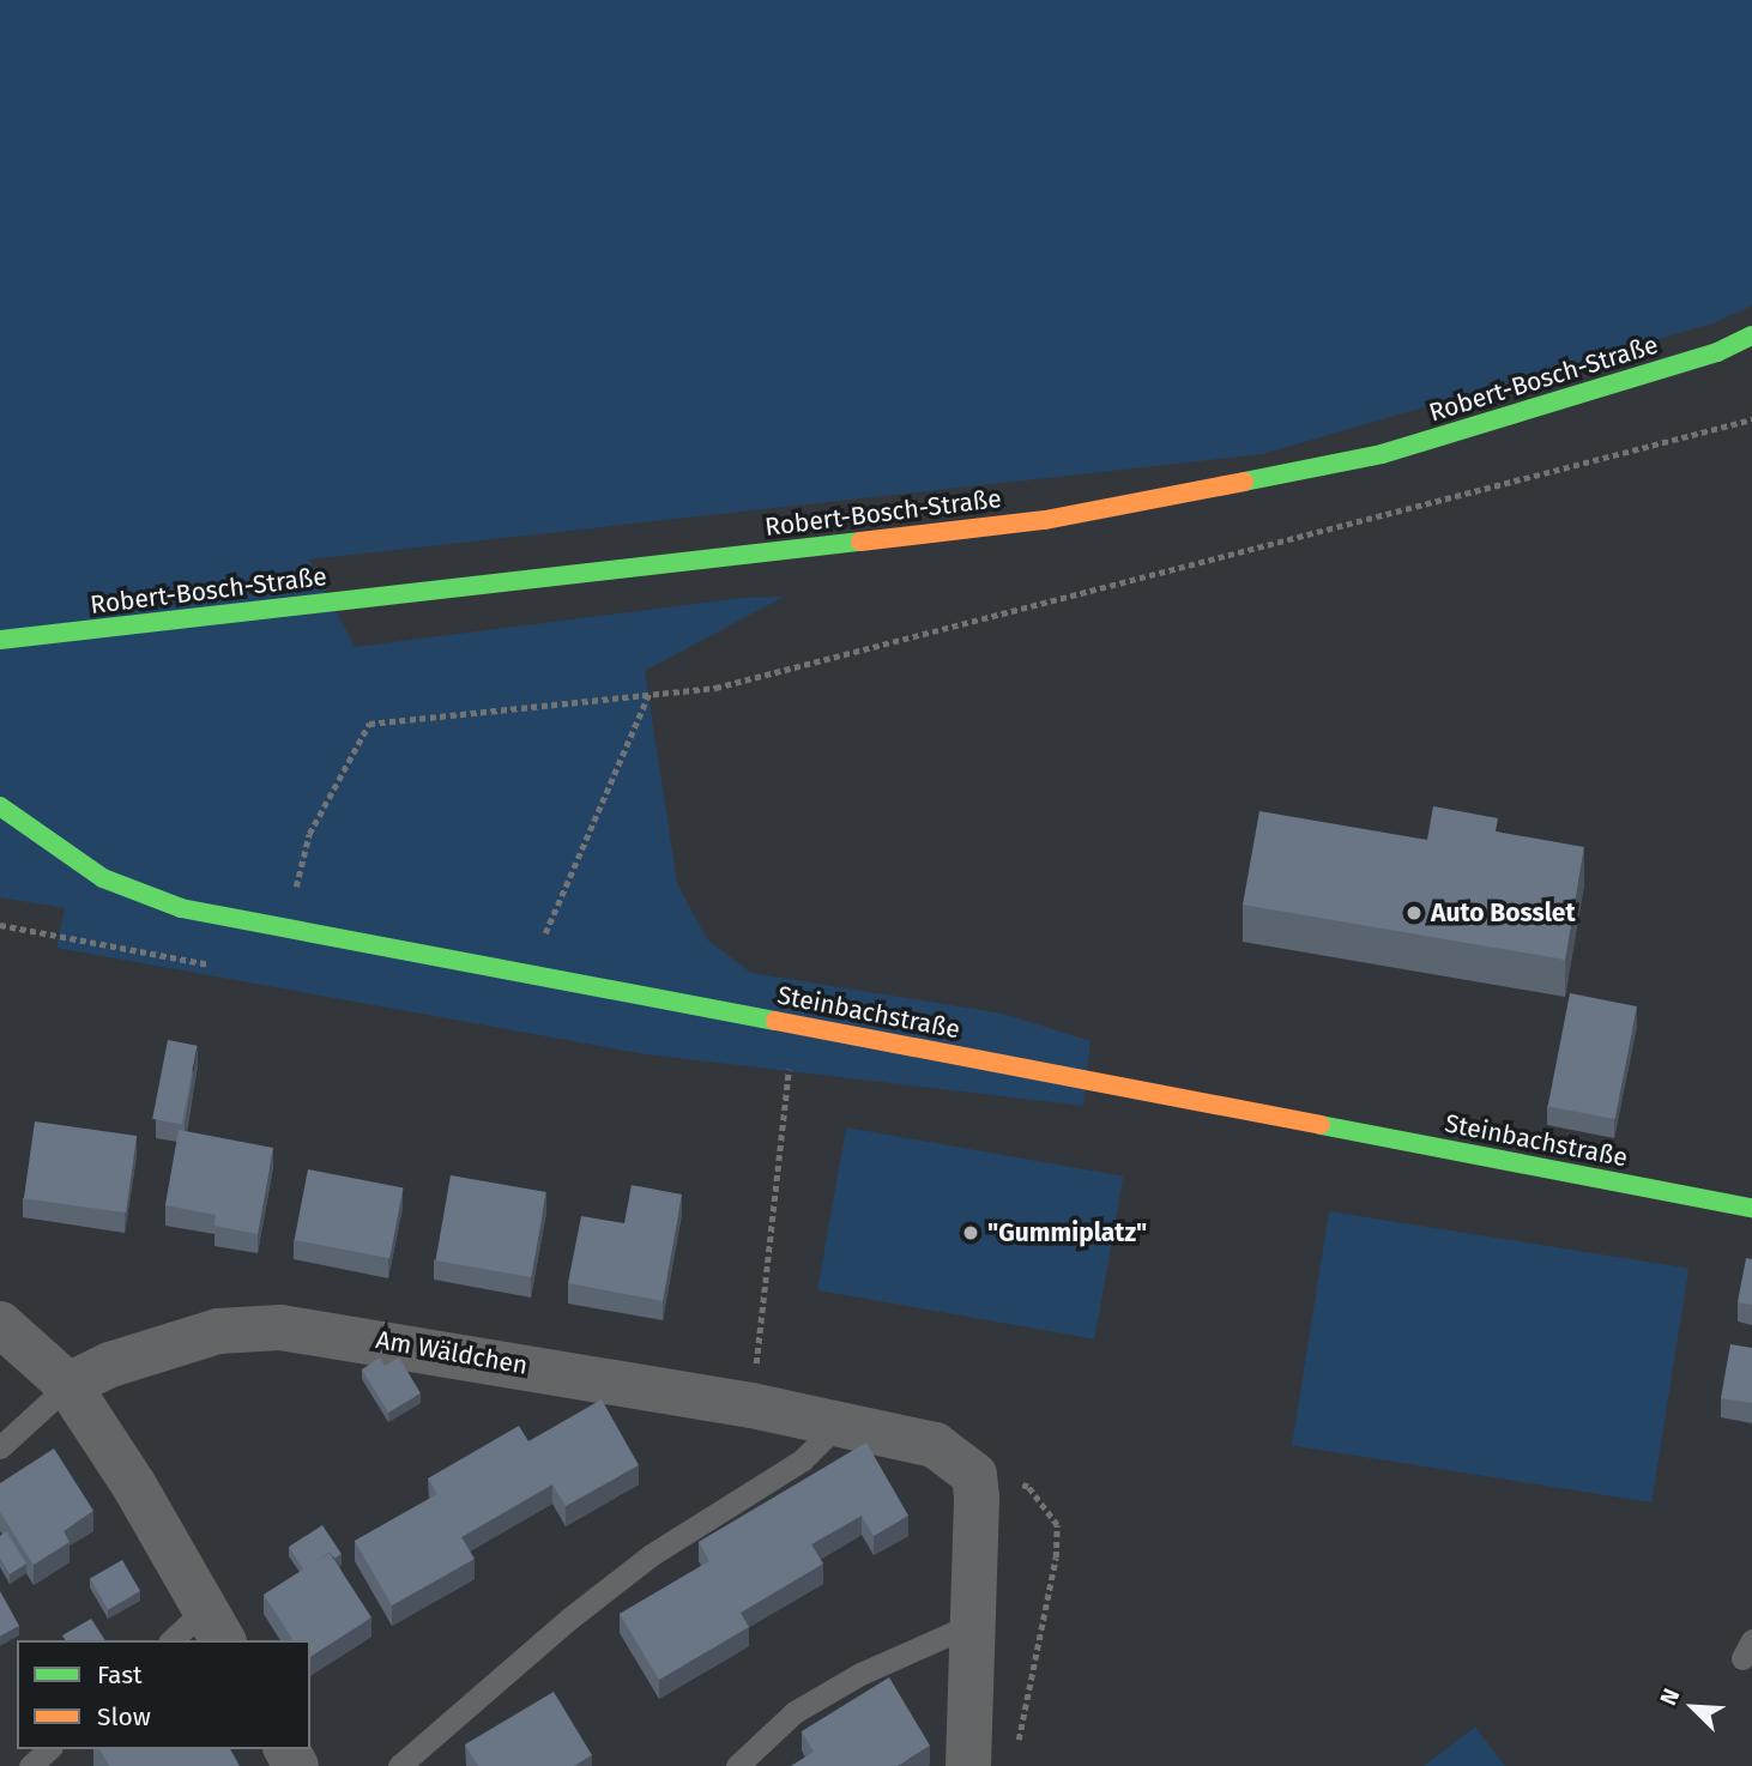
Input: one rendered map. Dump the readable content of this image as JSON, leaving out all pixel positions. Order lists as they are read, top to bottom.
{
  "streets": {
    "street": ["Robert-Bosch-Straße", "Steinbachstraße", "Am Wäldchen"]
  },
  "places": ["Auto Bosslet", "\"Gummiplatz\""],
  "legend": ["Fast", "Slow"],
  "north": "top left"
}
